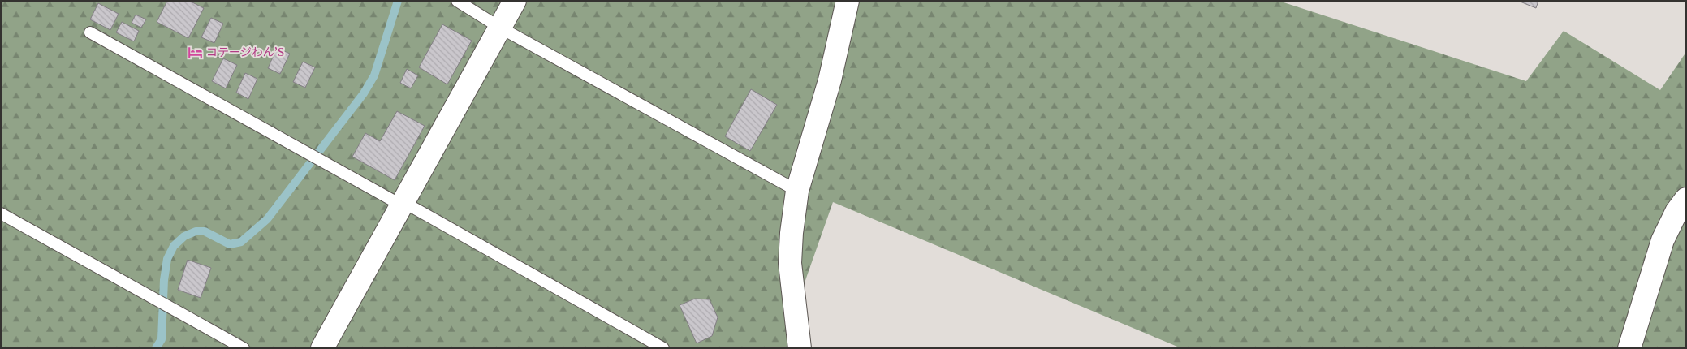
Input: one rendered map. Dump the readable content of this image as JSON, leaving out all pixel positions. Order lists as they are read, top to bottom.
{
  "places": {
    "hotel": ["コテージわん’S"]
  }
}
